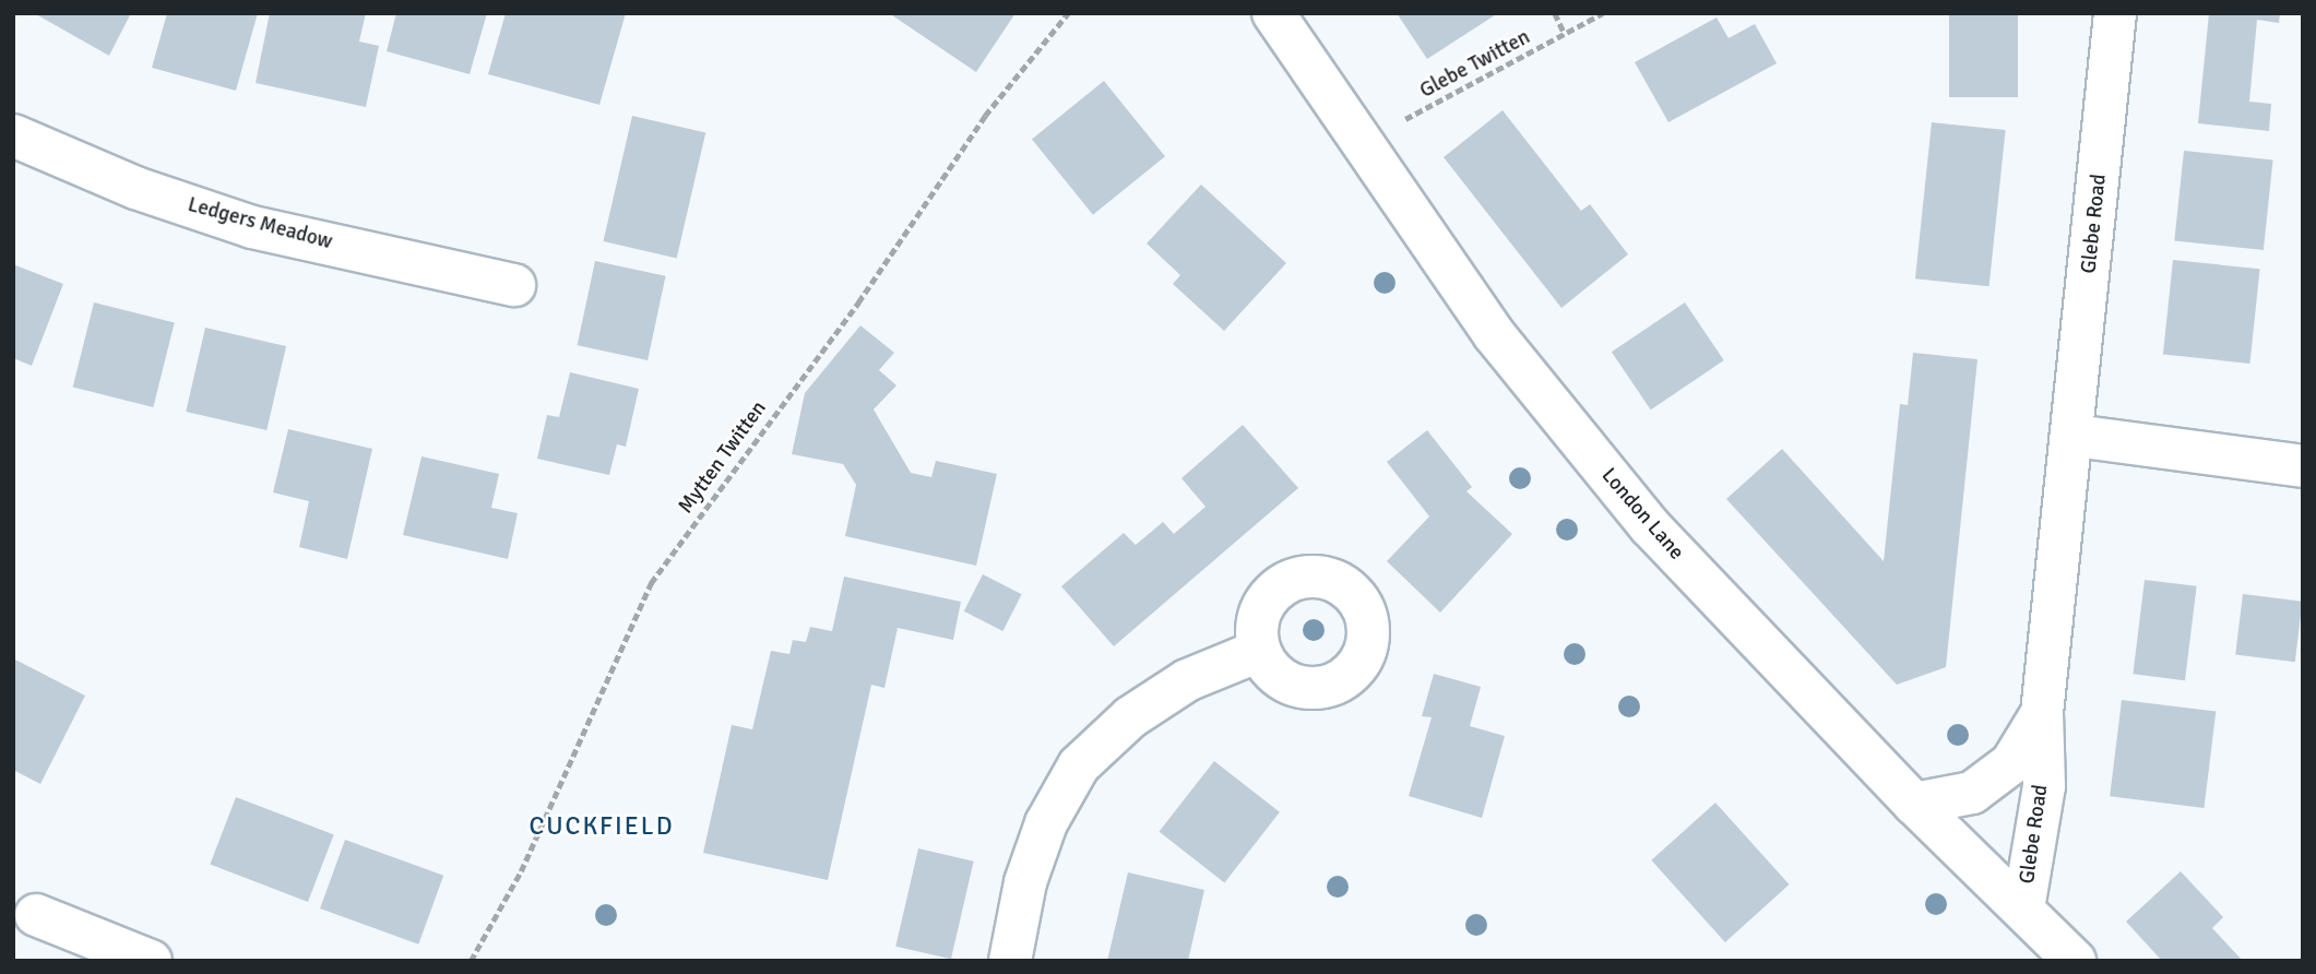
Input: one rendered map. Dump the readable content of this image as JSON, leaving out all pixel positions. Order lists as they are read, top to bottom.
{
  "streets": {
    "street": ["Ledgers Meadow", "Glebe Road", "London Lane"],
    "path": ["Glebe Twitten", "Mytten Twitten"]
  },
  "crossings": [
    ["Glebe Twitten", "London Lane"],
    ["Glebe Road", "London Lane"]
  ],
  "districts": ["CUCKFIELD"]
}
